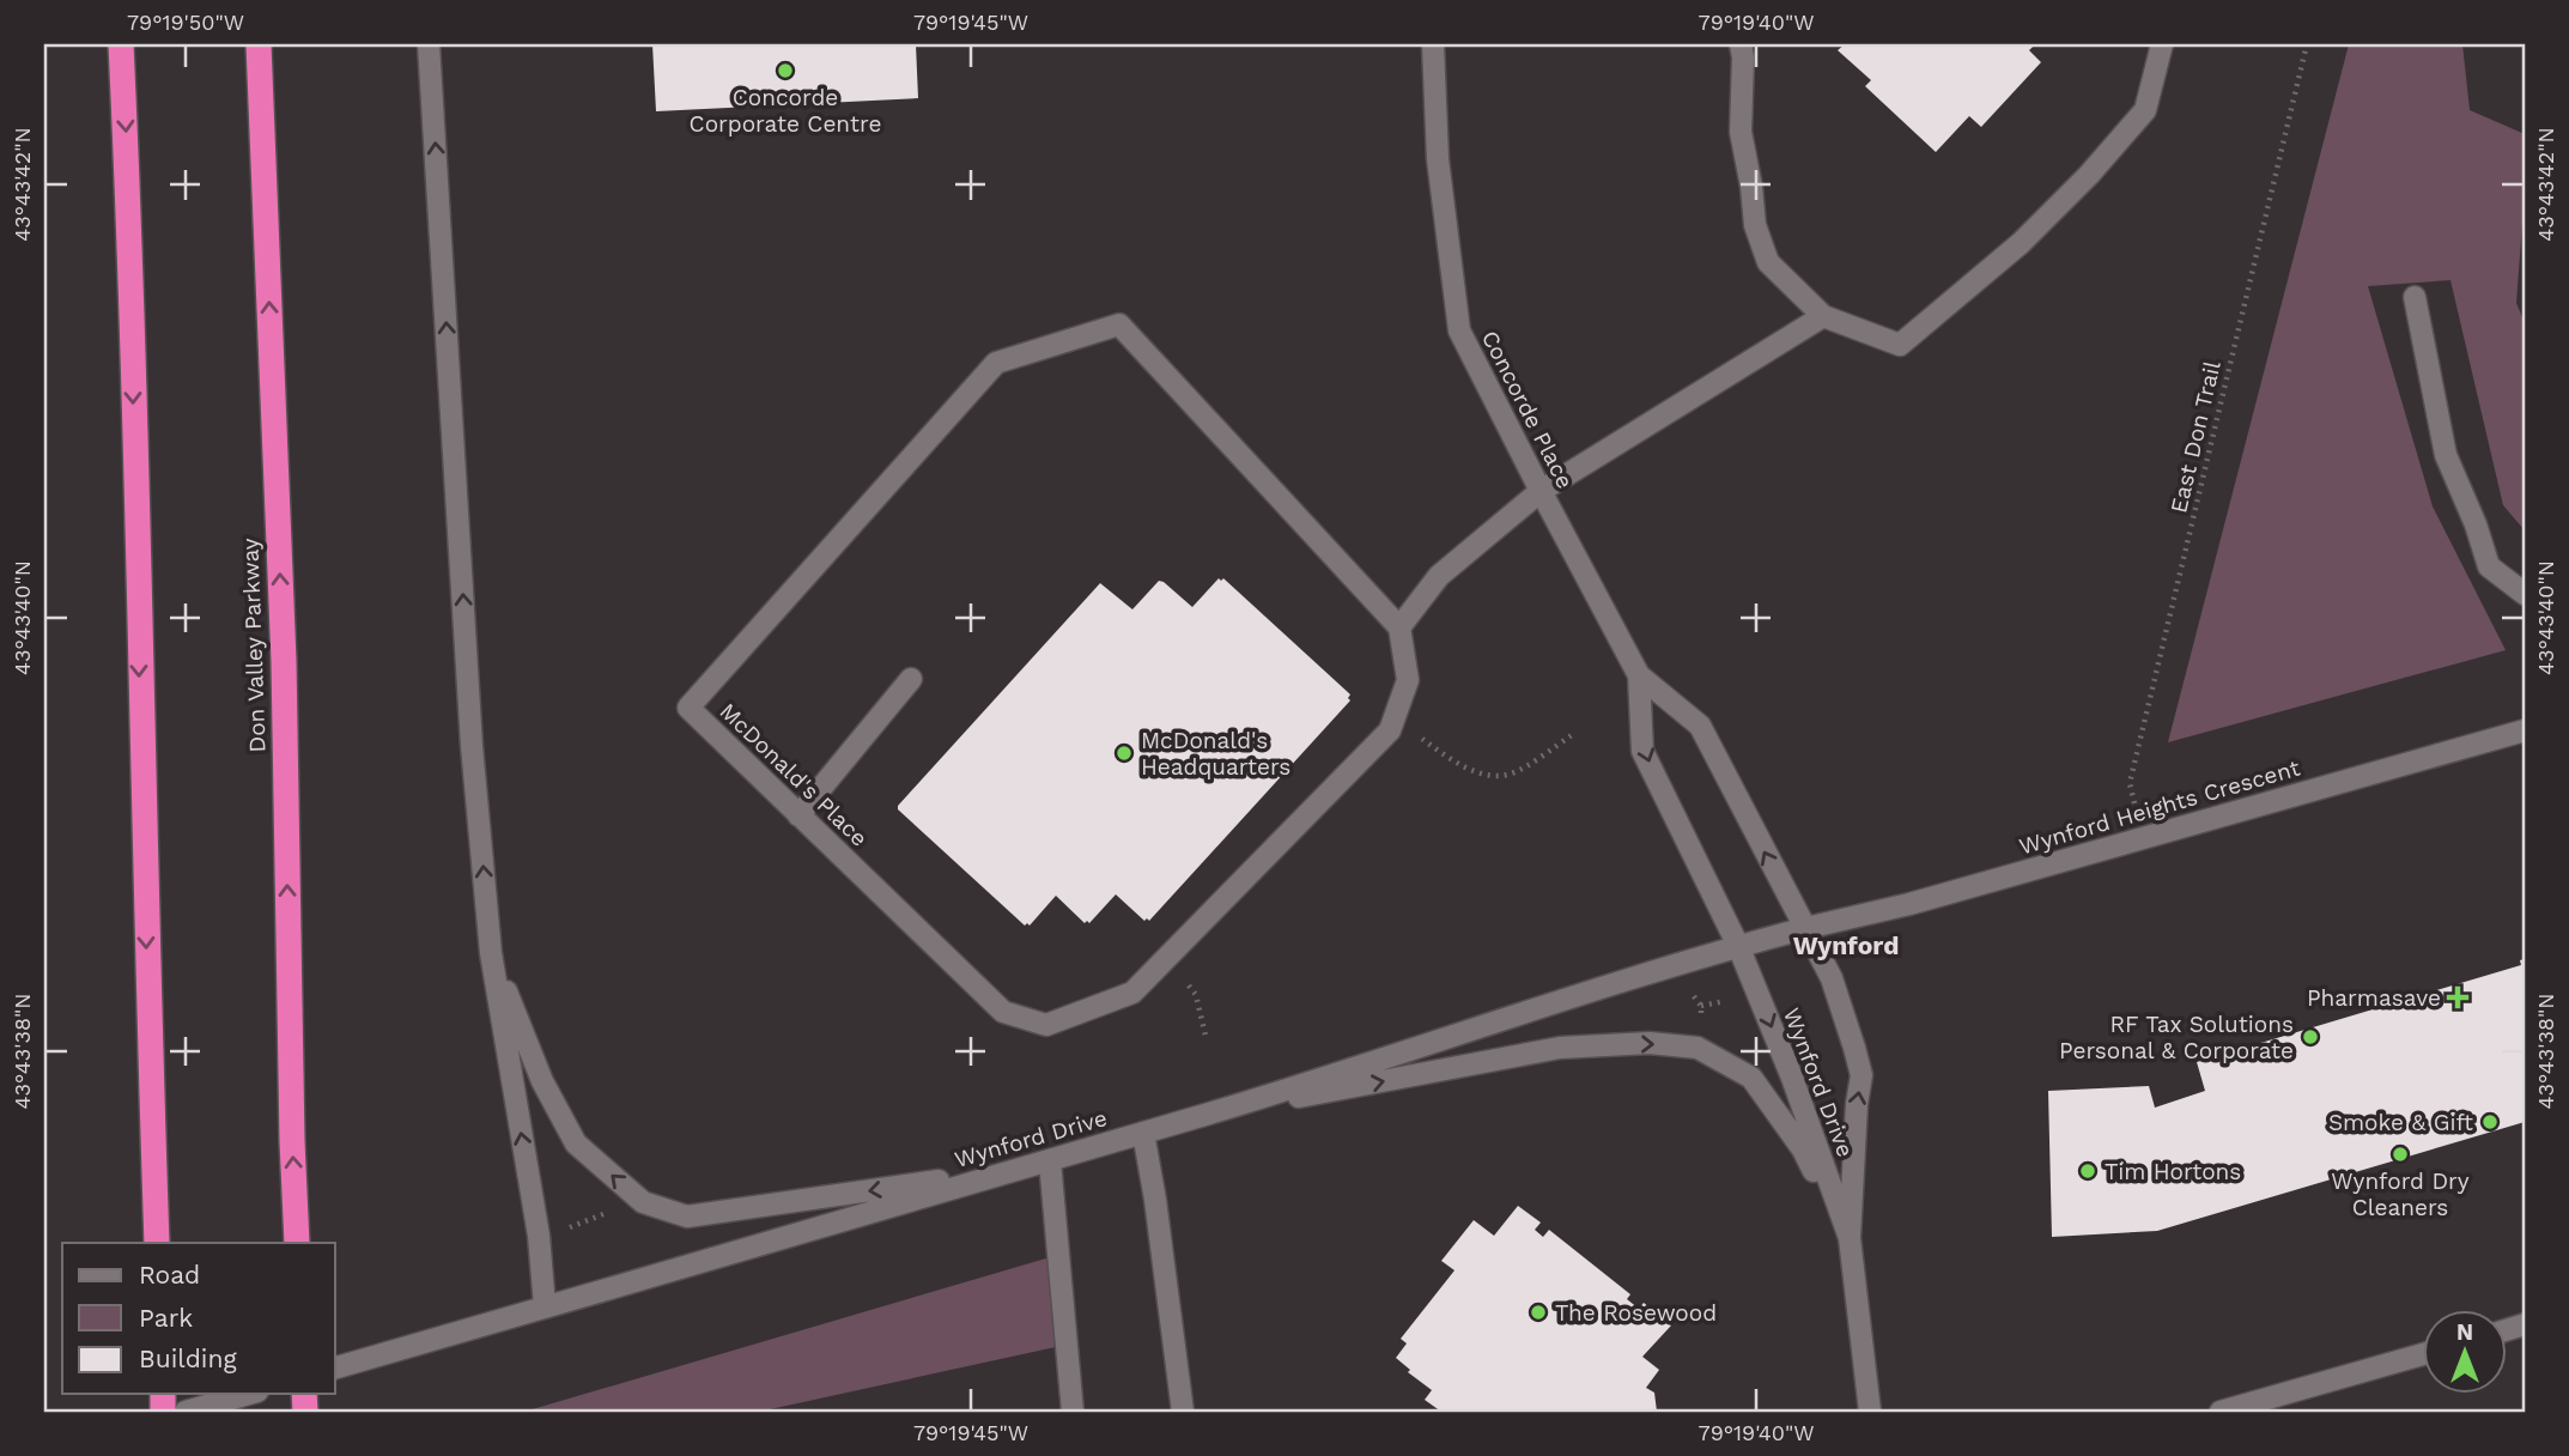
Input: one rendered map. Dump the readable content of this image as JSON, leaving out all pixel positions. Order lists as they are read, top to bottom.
{
  "streets": {
    "highway": ["Don Valley Parkway"],
    "street": [
      "Concorde Place",
      "McDonald's Place",
      "Wynford Heights Crescent",
      "Wynford Drive"
    ],
    "path": ["East Don Trail"]
  },
  "crossings": [
    ["Concorde Place", "Wynford Heights Crescent"],
    ["Concorde Place", "Wynford Drive"],
    ["East Don Trail", "Wynford Heights Crescent"],
    ["Wynford Heights Crescent", "Wynford Drive"]
  ],
  "districts": ["Wynford"],
  "places": {
    "other": [
      "Concorde Corporate Centre",
      "McDonald's Headquarters",
      "RF Tax Solutions Personal & Corporate",
      "Smoke & Gift",
      "Wynford Dry Cleaners",
      "Tim Hortons",
      "The Rosewood"
    ],
    "health": ["Pharmasave"]
  },
  "legend": ["Road", "Park", "Building"],
  "north": "top",
  "coordinates": [
    "79°19'50\"W",
    "79°19'45\"W",
    "79°19'40\"W",
    "43°43'42\"N",
    "43°43'40\"N",
    "43°43'38\"N"
  ]
}
